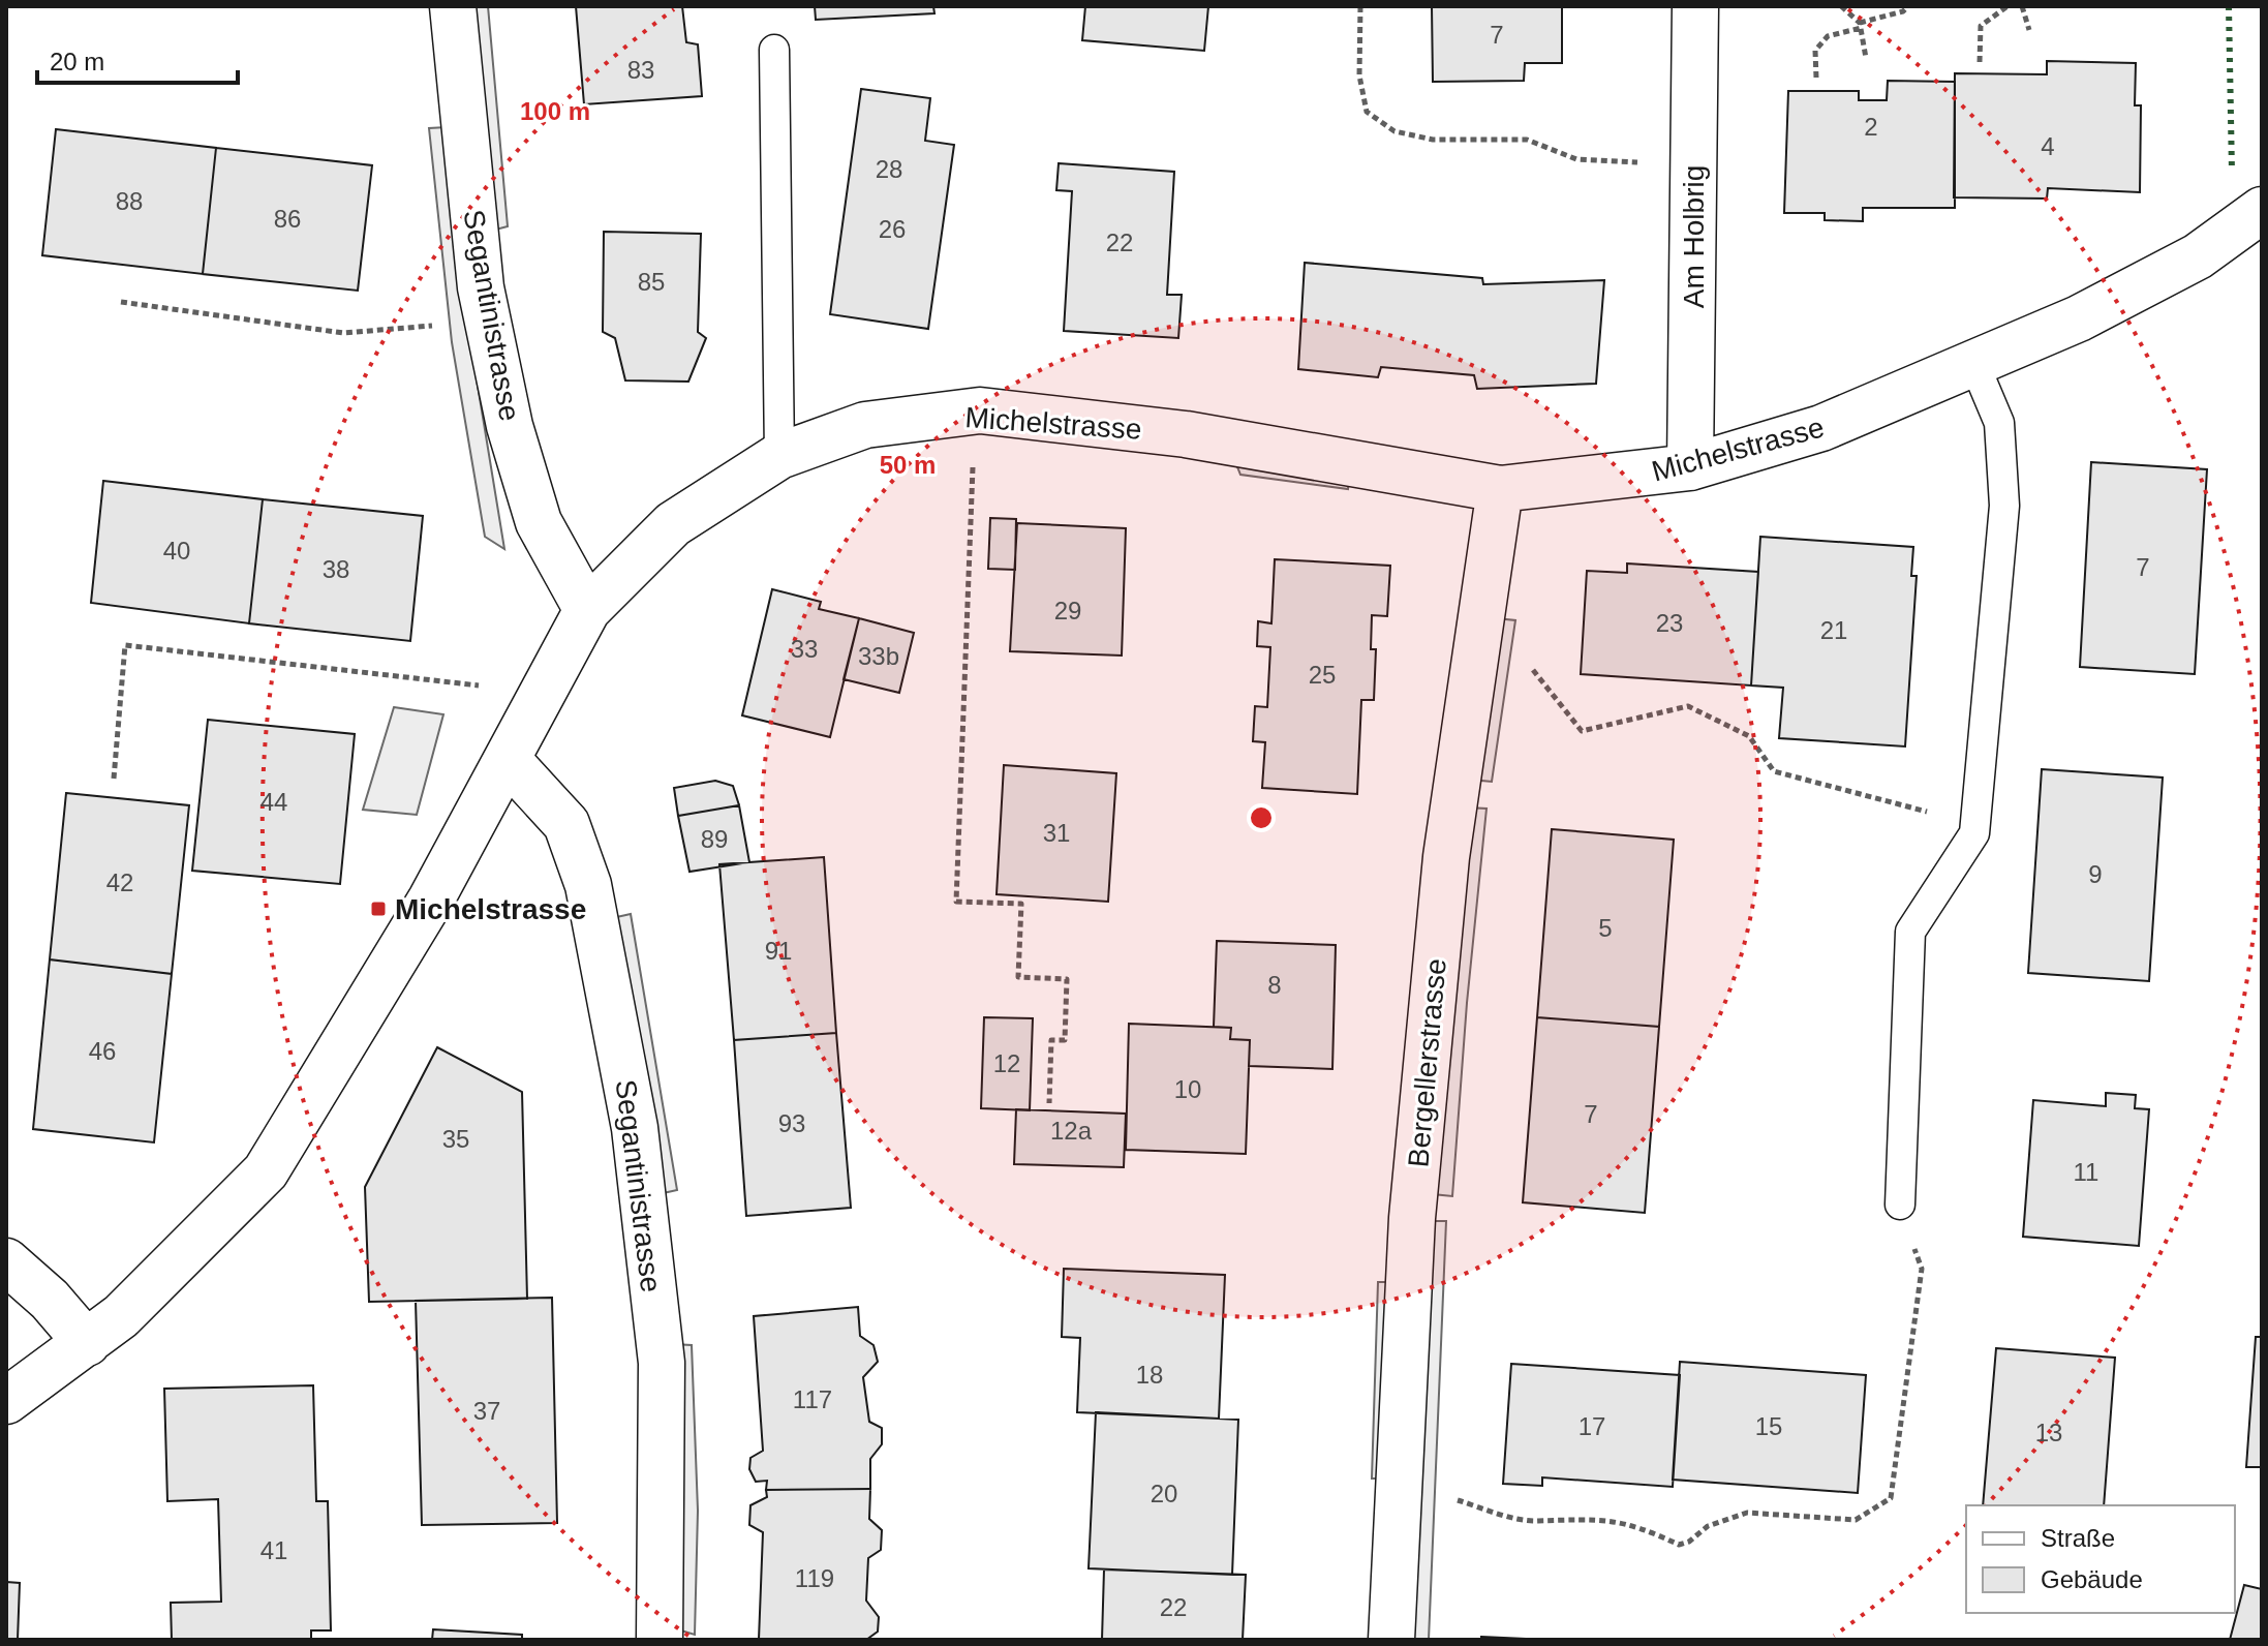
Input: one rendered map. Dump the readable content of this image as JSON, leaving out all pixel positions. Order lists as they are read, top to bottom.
{
  "streets": {
    "street": [
      "Am Holbrig",
      "Segantinistrasse",
      "Michelstrasse",
      "Bergellerstrasse"
    ]
  },
  "crossings": [
    ["Am Holbrig", "Michelstrasse"],
    ["Segantinistrasse", "Michelstrasse"],
    ["Michelstrasse", "Bergellerstrasse"]
  ],
  "places": {
    "transit": ["Michelstrasse"]
  },
  "house_numbers": [
    "7",
    "83",
    "2",
    "4",
    "28",
    "88",
    "86",
    "26",
    "22",
    "85",
    "40",
    "7",
    "38",
    "29",
    "23",
    "21",
    "33",
    "33b",
    "25",
    "44",
    "31",
    "89",
    "9",
    "42",
    "5",
    "91",
    "8",
    "46",
    "12",
    "10",
    "7",
    "93",
    "12a",
    "35",
    "11",
    "18",
    "117",
    "37",
    "17",
    "15",
    "13",
    "20",
    "41",
    "119",
    "22"
  ],
  "legend": ["Straße", "Gebäude"],
  "scale_bar": "20 m",
  "rings": ["100 m", "50 m"]
}
